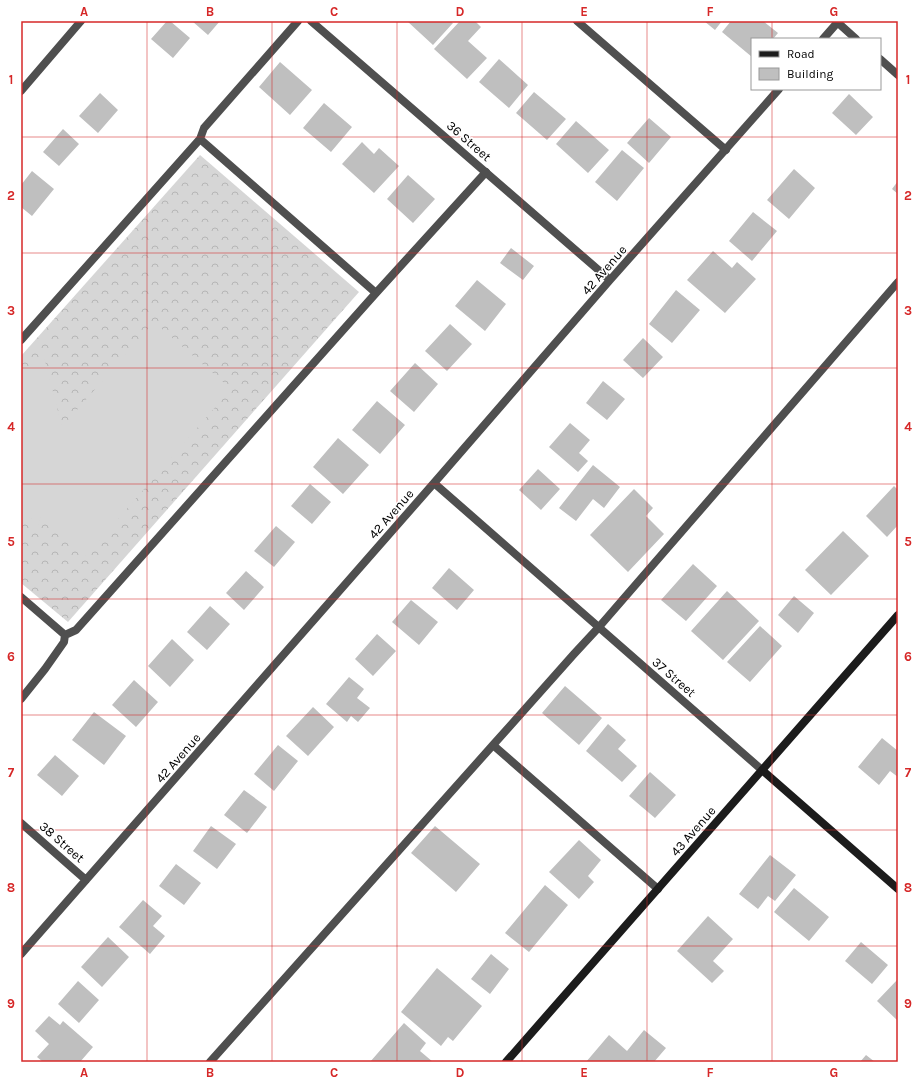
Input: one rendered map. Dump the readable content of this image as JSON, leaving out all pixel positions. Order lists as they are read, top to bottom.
{
  "streets": {
    "street": [
      "36 Street",
      "42 Avenue",
      "37 Street",
      "43 Avenue",
      "38 Street"
    ]
  },
  "crossings": [
    ["36 Street", "42 Avenue"],
    ["42 Avenue", "37 Street"],
    ["42 Avenue", "38 Street"],
    ["37 Street", "43 Avenue"]
  ],
  "legend": ["Road", "Building"],
  "grid": {
    "columns": [
      "A",
      "B",
      "C",
      "D",
      "E",
      "F",
      "G"
    ],
    "rows": [
      "1",
      "2",
      "3",
      "4",
      "5",
      "6",
      "7",
      "8",
      "9"
    ]
  }
}
